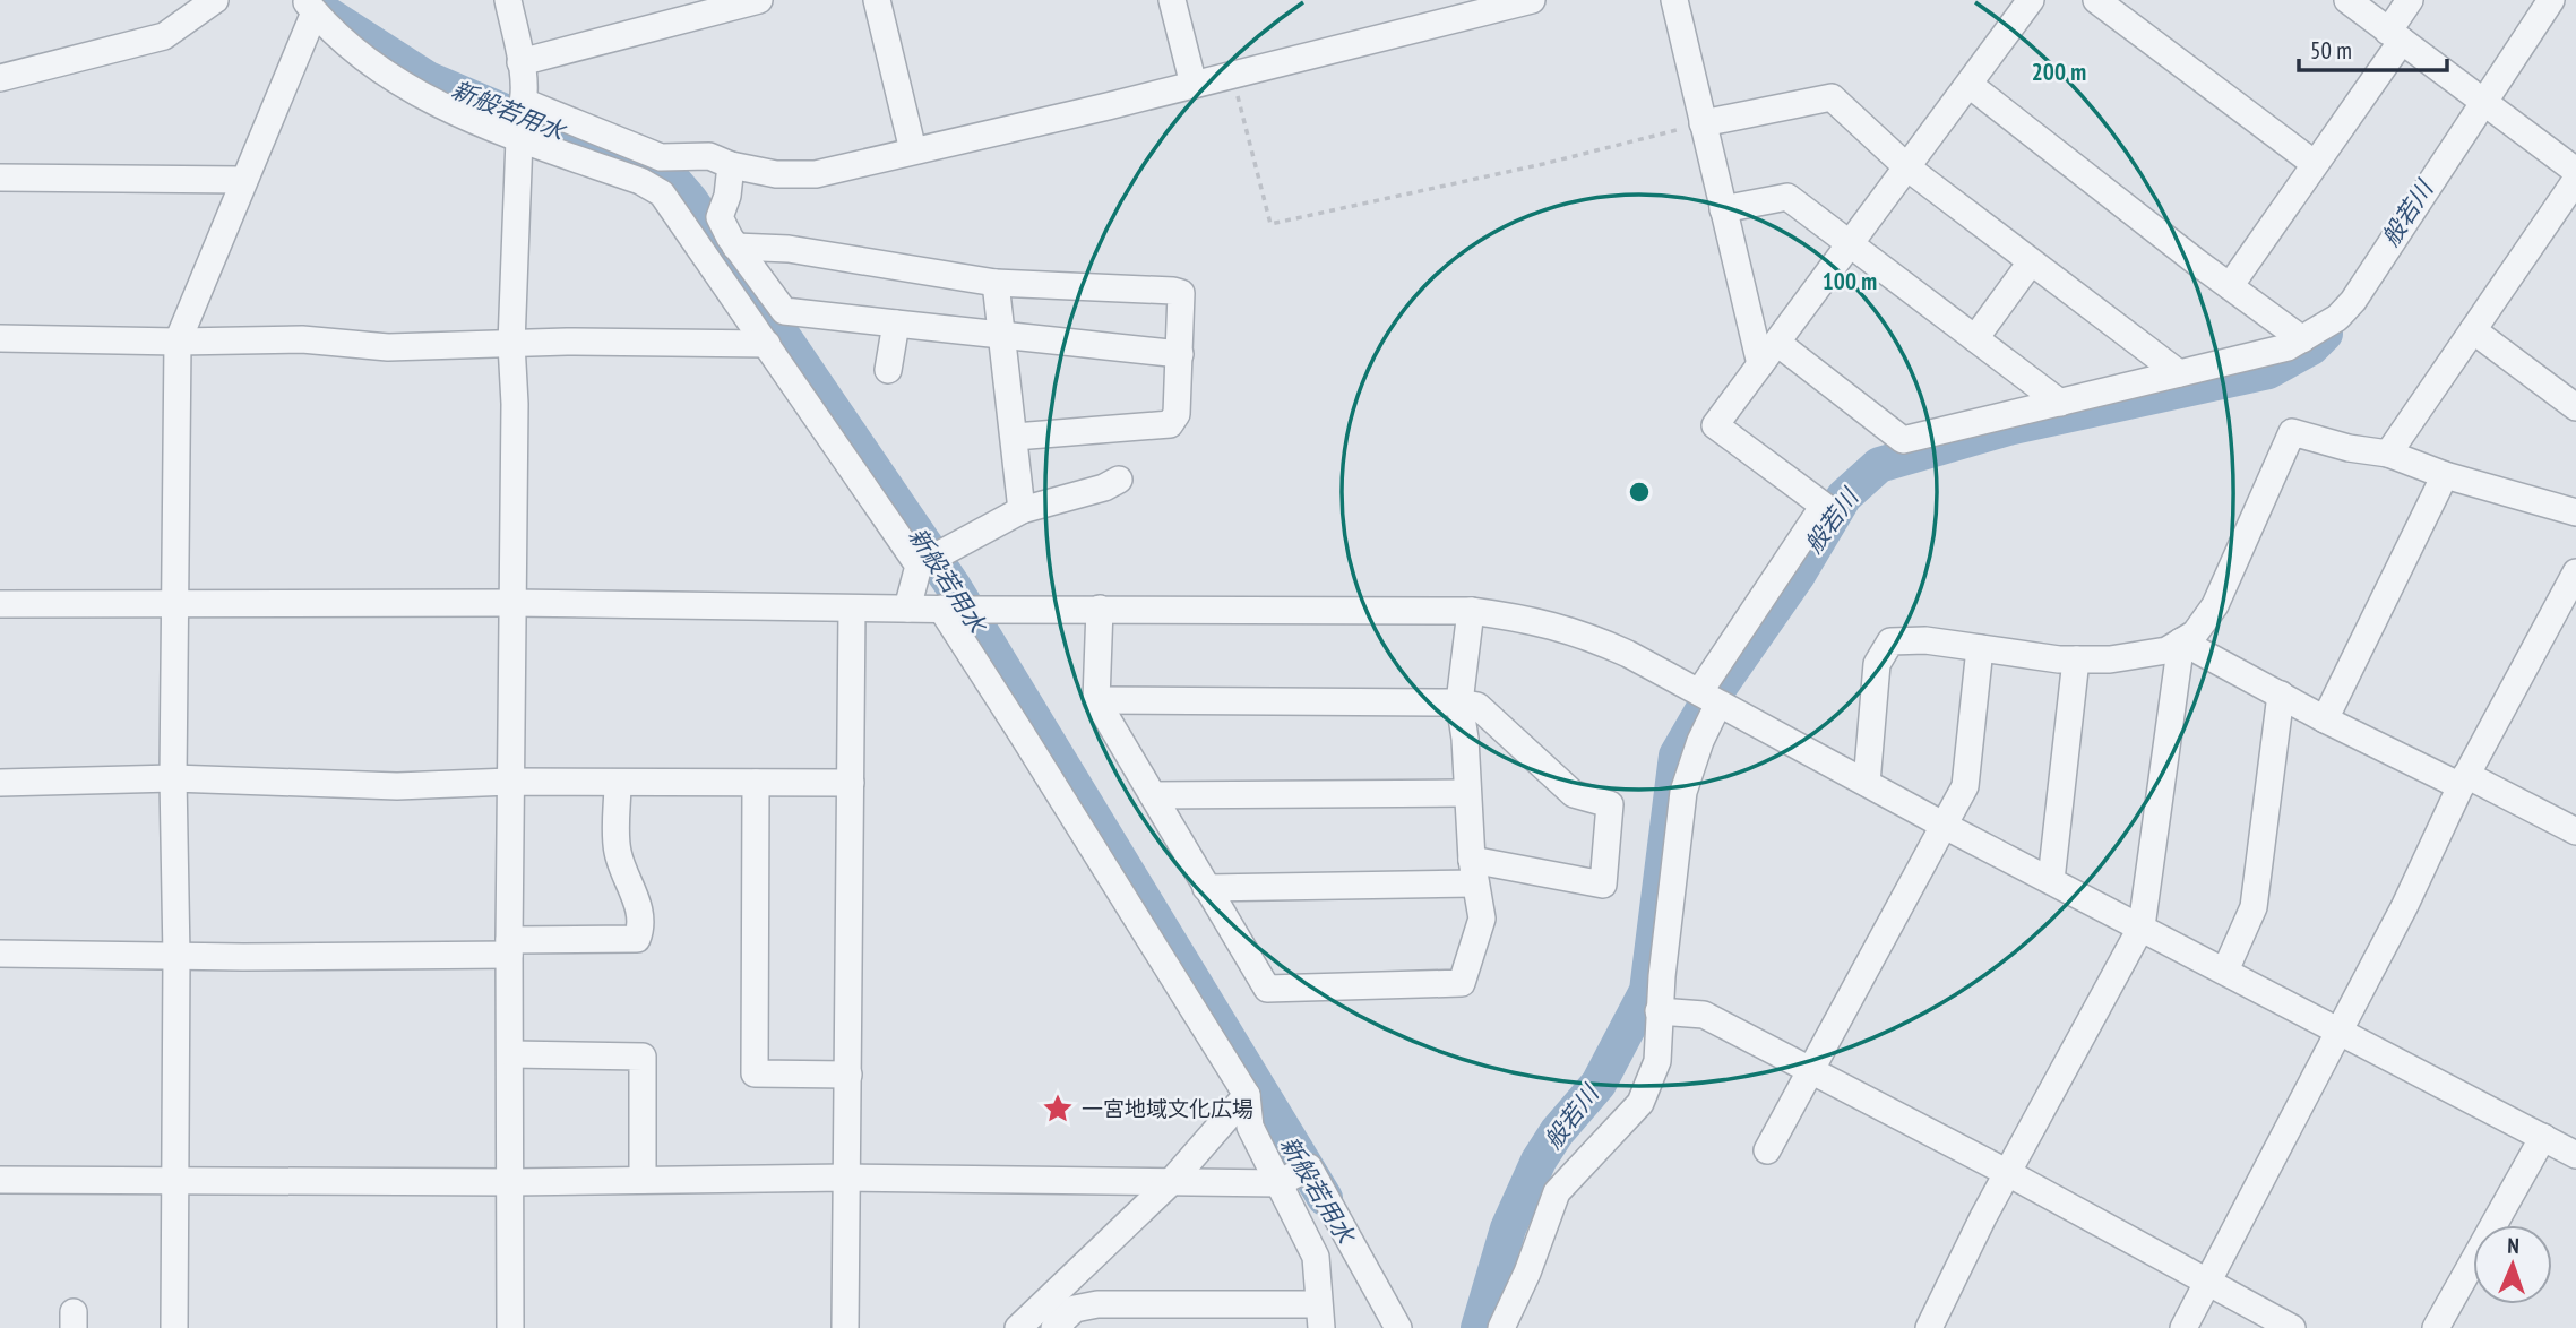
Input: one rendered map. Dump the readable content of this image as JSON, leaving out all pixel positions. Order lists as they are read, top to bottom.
{
  "water": ["新般若用水", "般若川"],
  "places": {
    "place": ["一宮地域文化広場"]
  },
  "scale_bar": "50 m",
  "north": "top",
  "rings": ["200 m", "100 m"]
}
